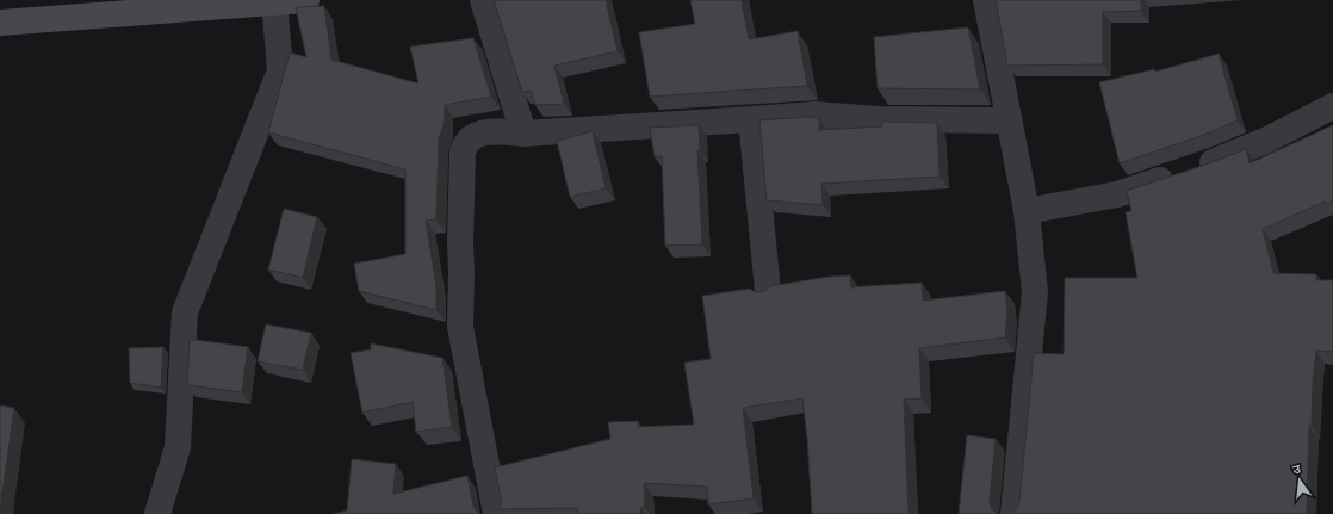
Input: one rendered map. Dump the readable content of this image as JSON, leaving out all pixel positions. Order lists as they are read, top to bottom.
{
  "north": "top"
}
